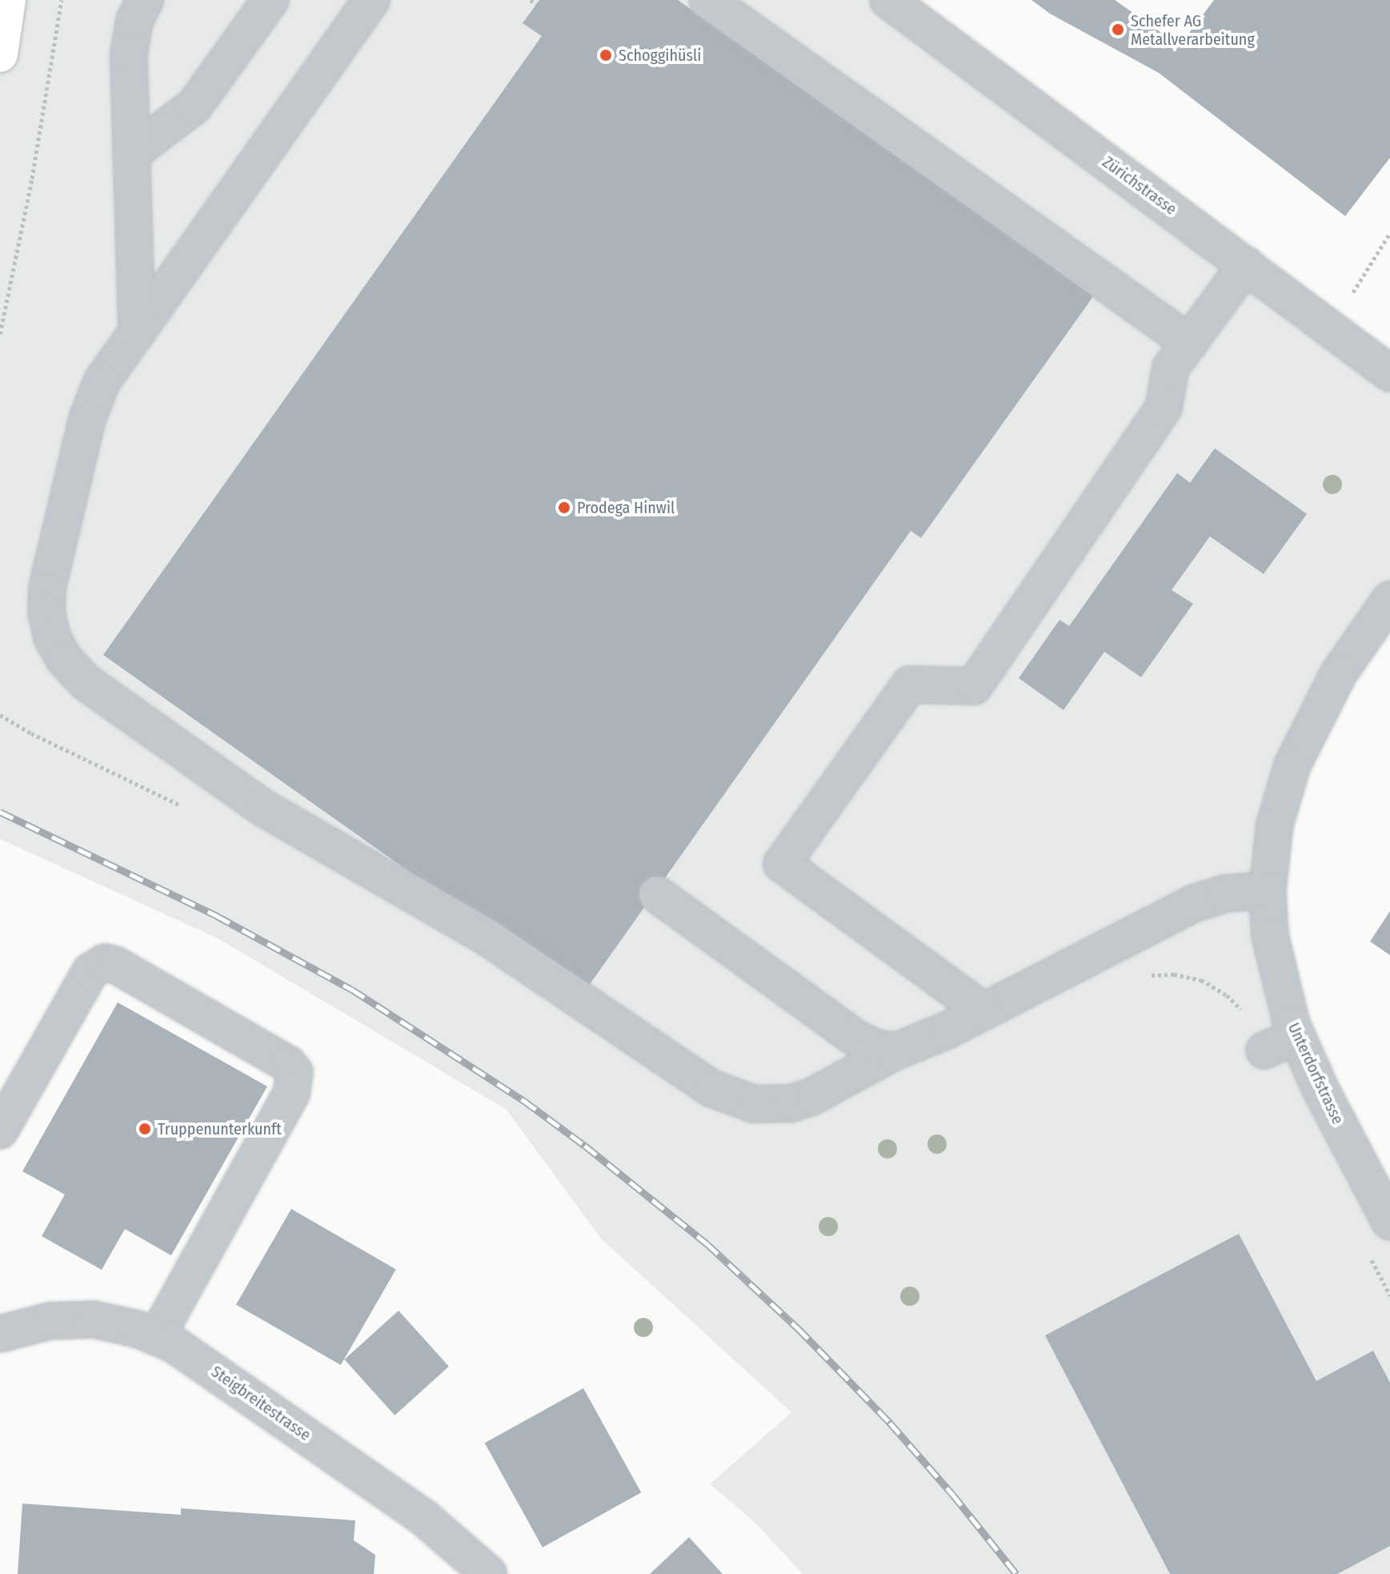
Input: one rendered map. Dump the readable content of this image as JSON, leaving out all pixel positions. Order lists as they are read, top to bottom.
{
  "streets": {
    "street": ["Zürichstrasse", "Unterdorfstrasse", "Steigbreitestrasse"]
  },
  "places": [
    "Schefer AG Metallverarbeitung",
    "Schoggihüsli",
    "Prodega Hinwil",
    "Truppenunterkunft"
  ]
}
